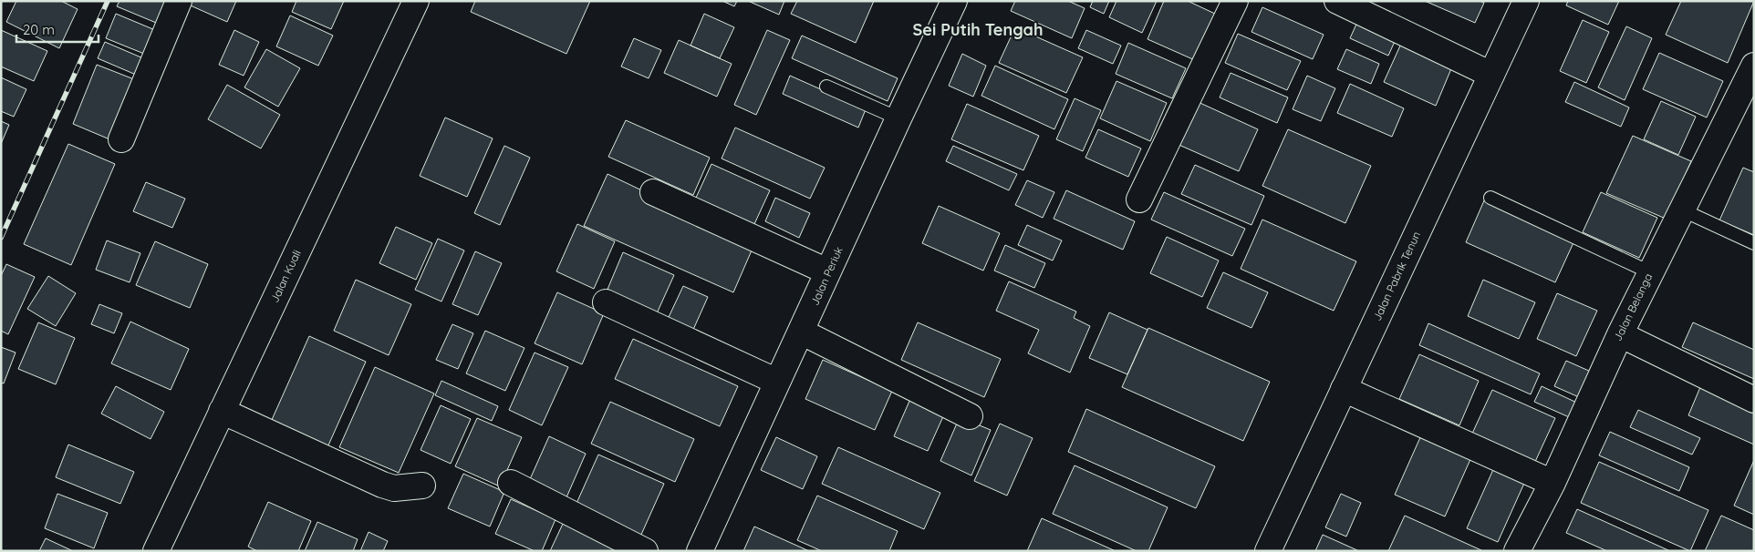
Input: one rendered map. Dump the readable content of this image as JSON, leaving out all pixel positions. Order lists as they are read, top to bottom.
{
  "streets": {
    "street": [
      "Jalan Kuali",
      "Jalan Periuk",
      "Jalan Pabrik Tenun",
      "Jalan Belanga"
    ]
  },
  "districts": ["Sei Putih Tengah"],
  "scale_bar": "20 m"
}
